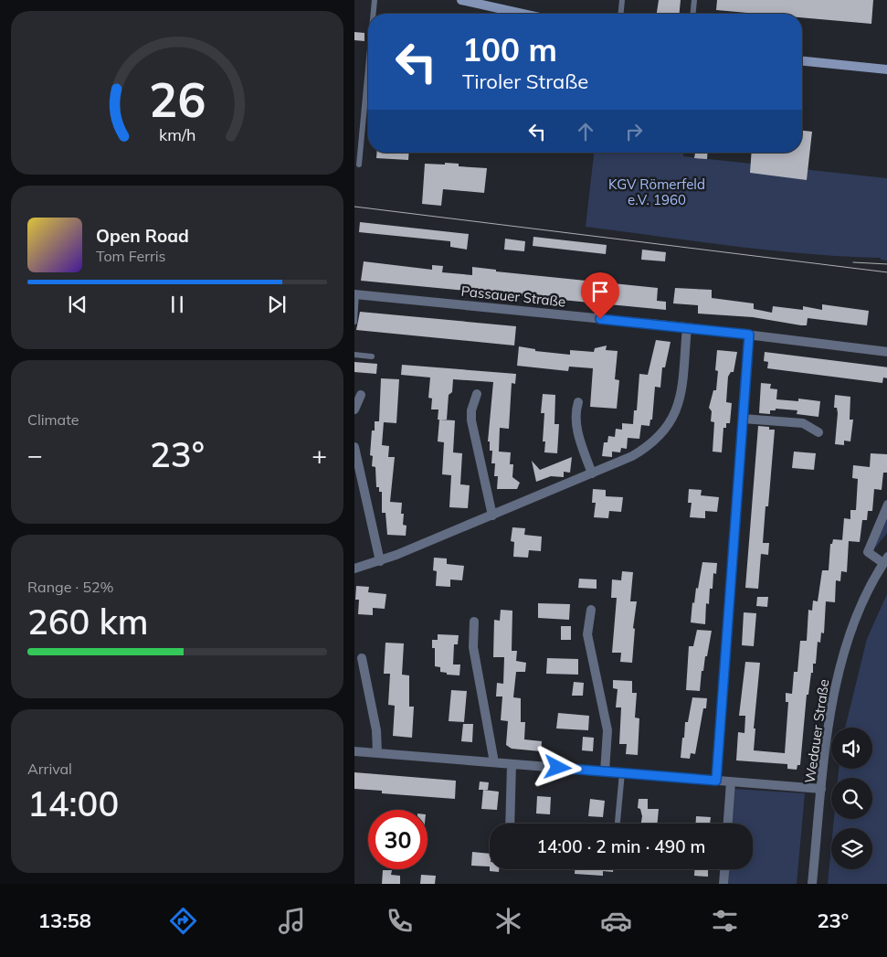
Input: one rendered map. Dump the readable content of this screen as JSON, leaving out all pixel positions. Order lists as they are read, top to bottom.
{
  "streets": {
    "street": ["Passauer Straße", "Wedauer Straße"]
  },
  "parks": ["KGV Römerfeld e.V. 1960"],
  "page": {
    "turn": ["100 m", "Tiroler Straße"],
    "song": ["Open Road", "Tom Ferris"],
    "tile": [
      "Climate",
      ["Range · 52%", "260 km"],
      ["Arrival", "14:00"]
    ],
    "heat": ["−", "23°", "+"],
    "limit": "30",
    "trip": "14:00 · 2 min · 490 m",
    "tabs": ["13:58", "23°"],
    "gauge": ["26", "km/h"]
  }
}
